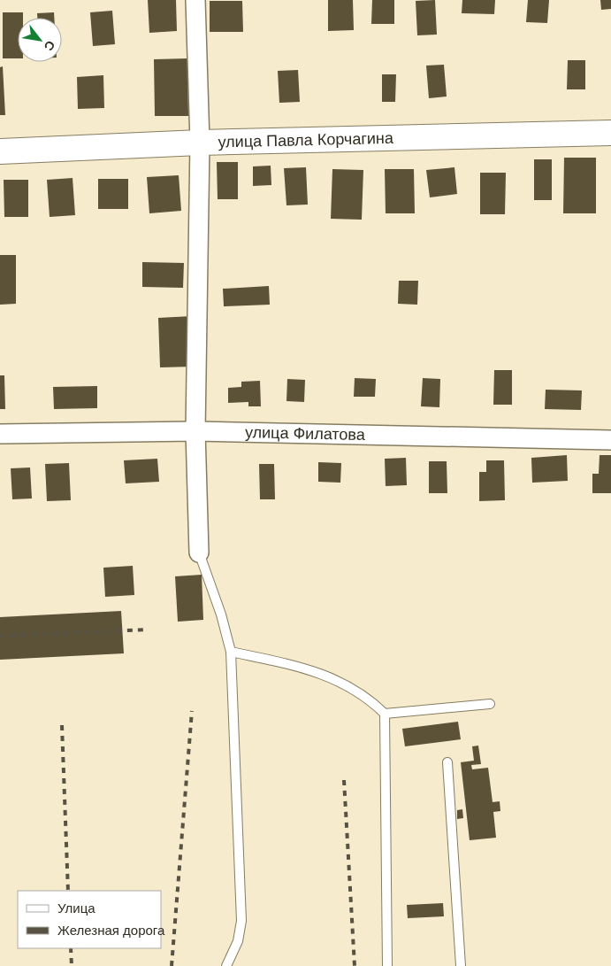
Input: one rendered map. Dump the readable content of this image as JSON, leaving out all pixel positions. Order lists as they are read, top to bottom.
{
  "streets": {
    "main road": ["улица Павла Корчагина"],
    "street": ["улица Филатова"]
  },
  "legend": ["Улица", "Железная дорога"],
  "north": "bottom right"
}
